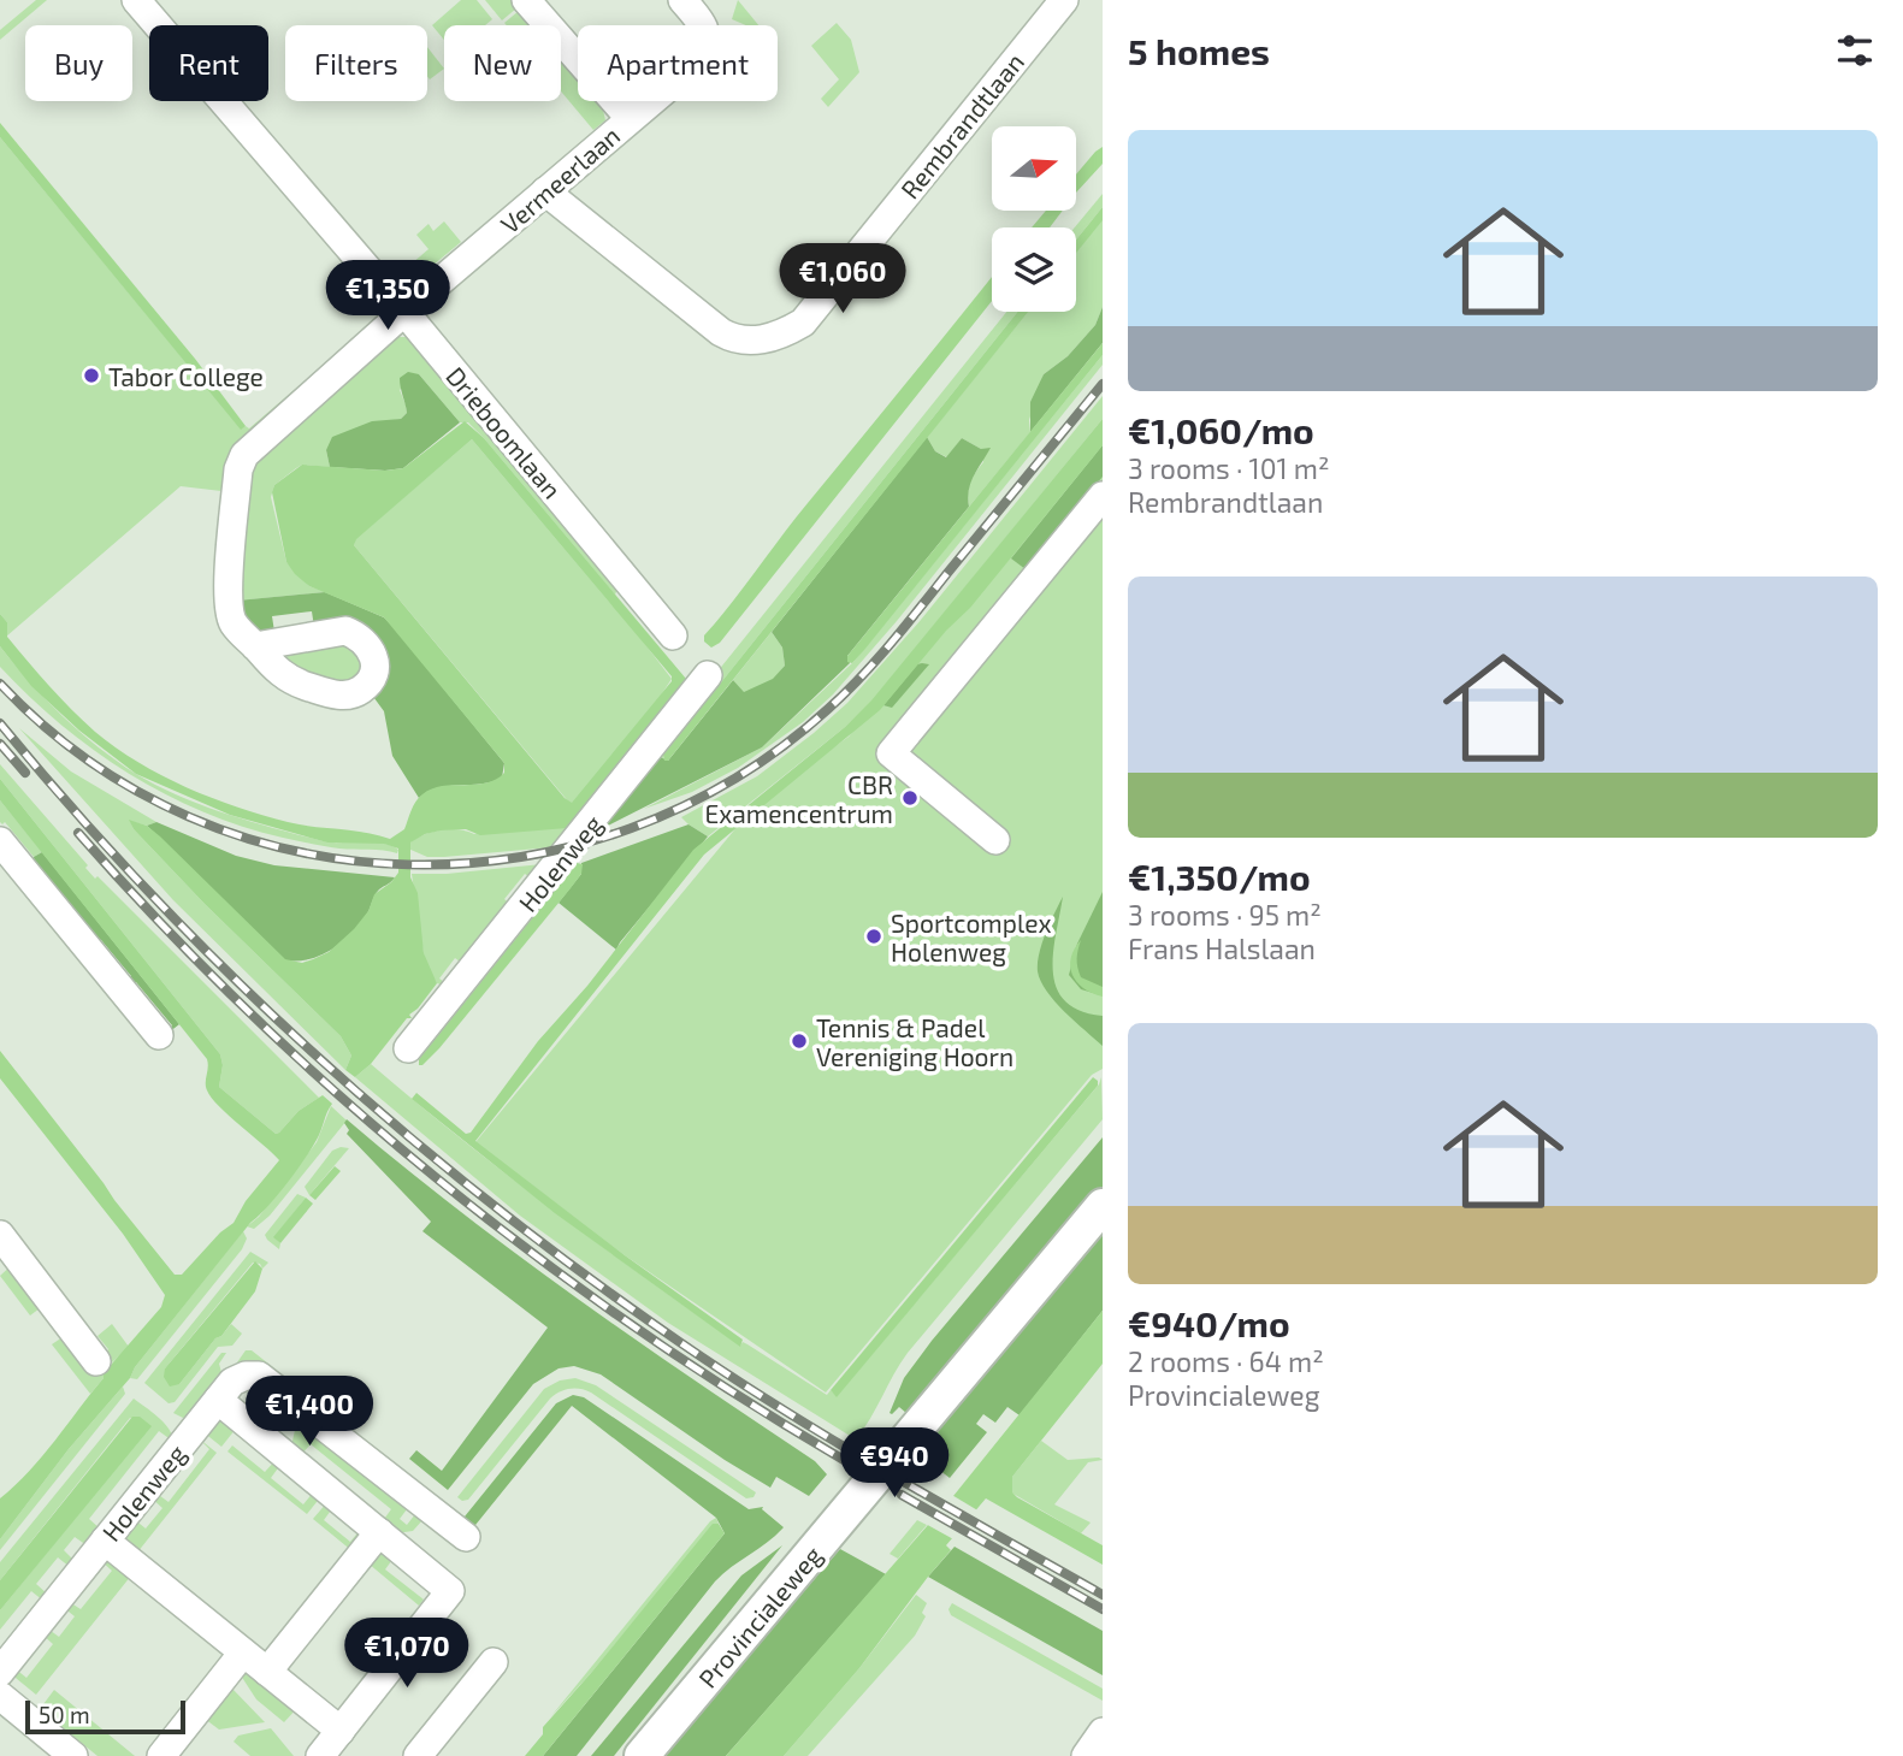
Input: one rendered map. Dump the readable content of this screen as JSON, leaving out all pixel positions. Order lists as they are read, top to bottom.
{
  "streets": {
    "main road": ["Provincialeweg"],
    "street": [
      "Rembrandtlaan",
      "Vermeerlaan",
      "Drieboomlaan",
      "Holenweg"
    ]
  },
  "crossings": [
    ["Rembrandtlaan", "Vermeerlaan"],
    ["Vermeerlaan", "Drieboomlaan"]
  ],
  "places": [
    "Tabor College",
    "CBR Examencentrum",
    "Sportcomplex Holenweg",
    "Tennis & Padel Vereniging Hoorn"
  ],
  "scale_bar": "50 m",
  "north": "right",
  "page": {
    "heading": "5 homes",
    "chip": [
      "Buy",
      "Rent",
      "Filters",
      "New",
      "Apartment"
    ],
    "list": [
      {
        "name": "€1,060/mo",
        "note": "3 rooms · 101 m² · Rembrandtlaan"
      },
      {
        "name": "€1,350/mo",
        "note": "3 rooms · 95 m² · Frans Halslaan"
      },
      {
        "name": "€940/mo",
        "note": "2 rooms · 64 m² · Provincialeweg"
      }
    ],
    "price": [
      "€1,060",
      "€1,350",
      "€1,400",
      "€940",
      "€1,070"
    ],
    "scale": "50 m"
  }
}
